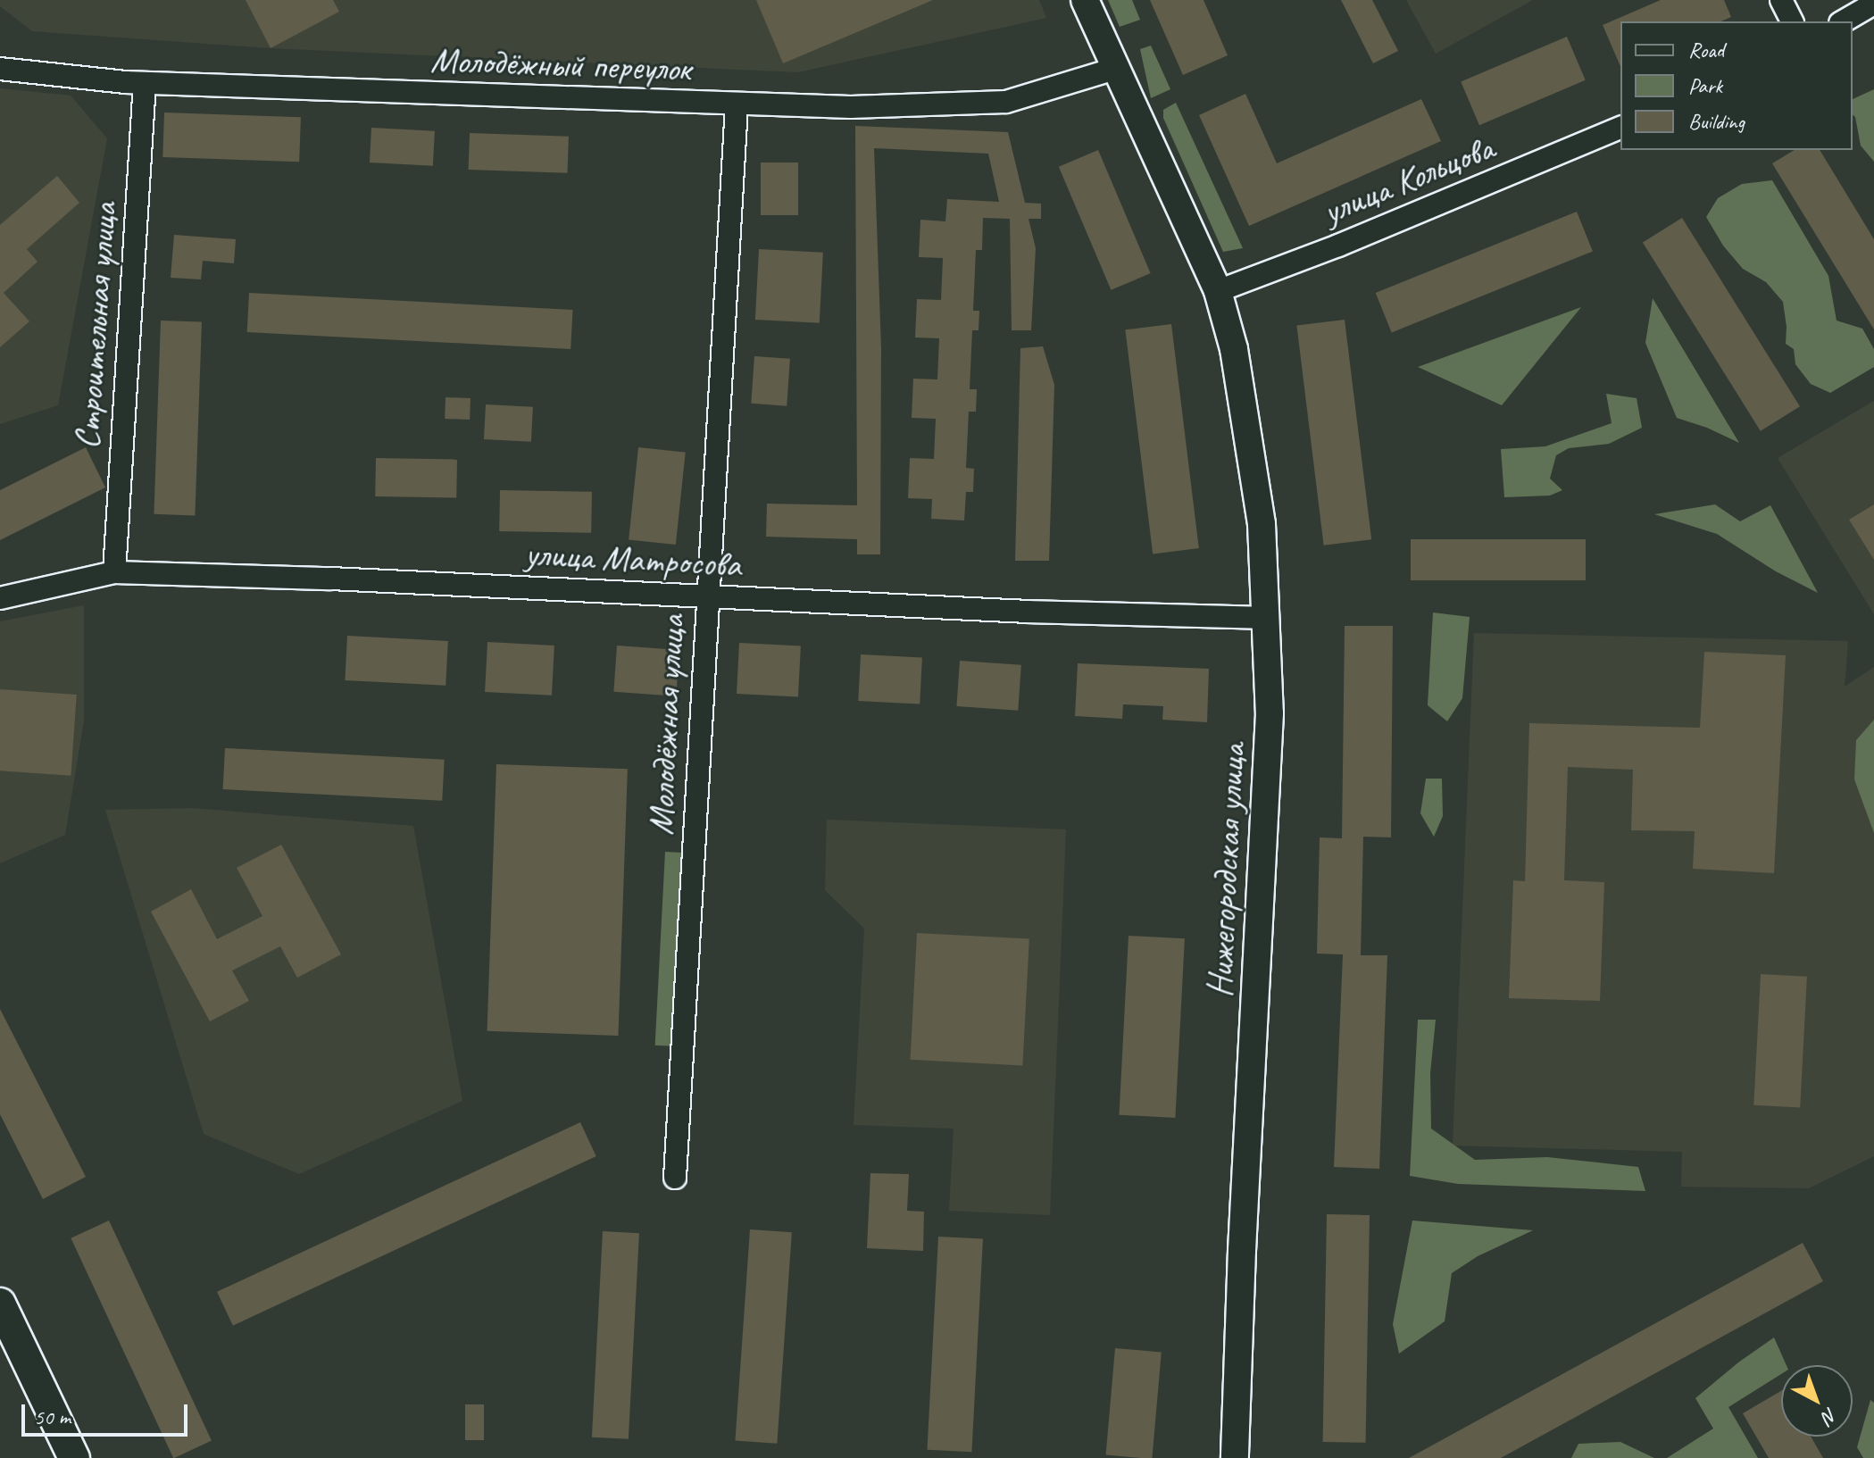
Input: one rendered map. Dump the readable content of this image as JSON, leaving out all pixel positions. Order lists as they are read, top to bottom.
{
  "streets": {
    "street": [
      "Молодёжный переулок",
      "улица Кольцова",
      "Строительная улица",
      "улица Матросова",
      "Молодёжная улица",
      "Нижегородская улица"
    ]
  },
  "crossings": [
    ["Молодёжный переулок", "Строительная улица"],
    ["Молодёжный переулок", "Молодёжная улица"],
    ["Молодёжный переулок", "Нижегородская улица"],
    ["улица Кольцова", "Нижегородская улица"],
    ["Строительная улица", "улица Матросова"],
    ["улица Матросова", "Молодёжная улица"],
    ["улица Матросова", "Нижегородская улица"]
  ],
  "legend": ["Road", "Park", "Building"],
  "scale_bar": "50 m",
  "north": "bottom right"
}
